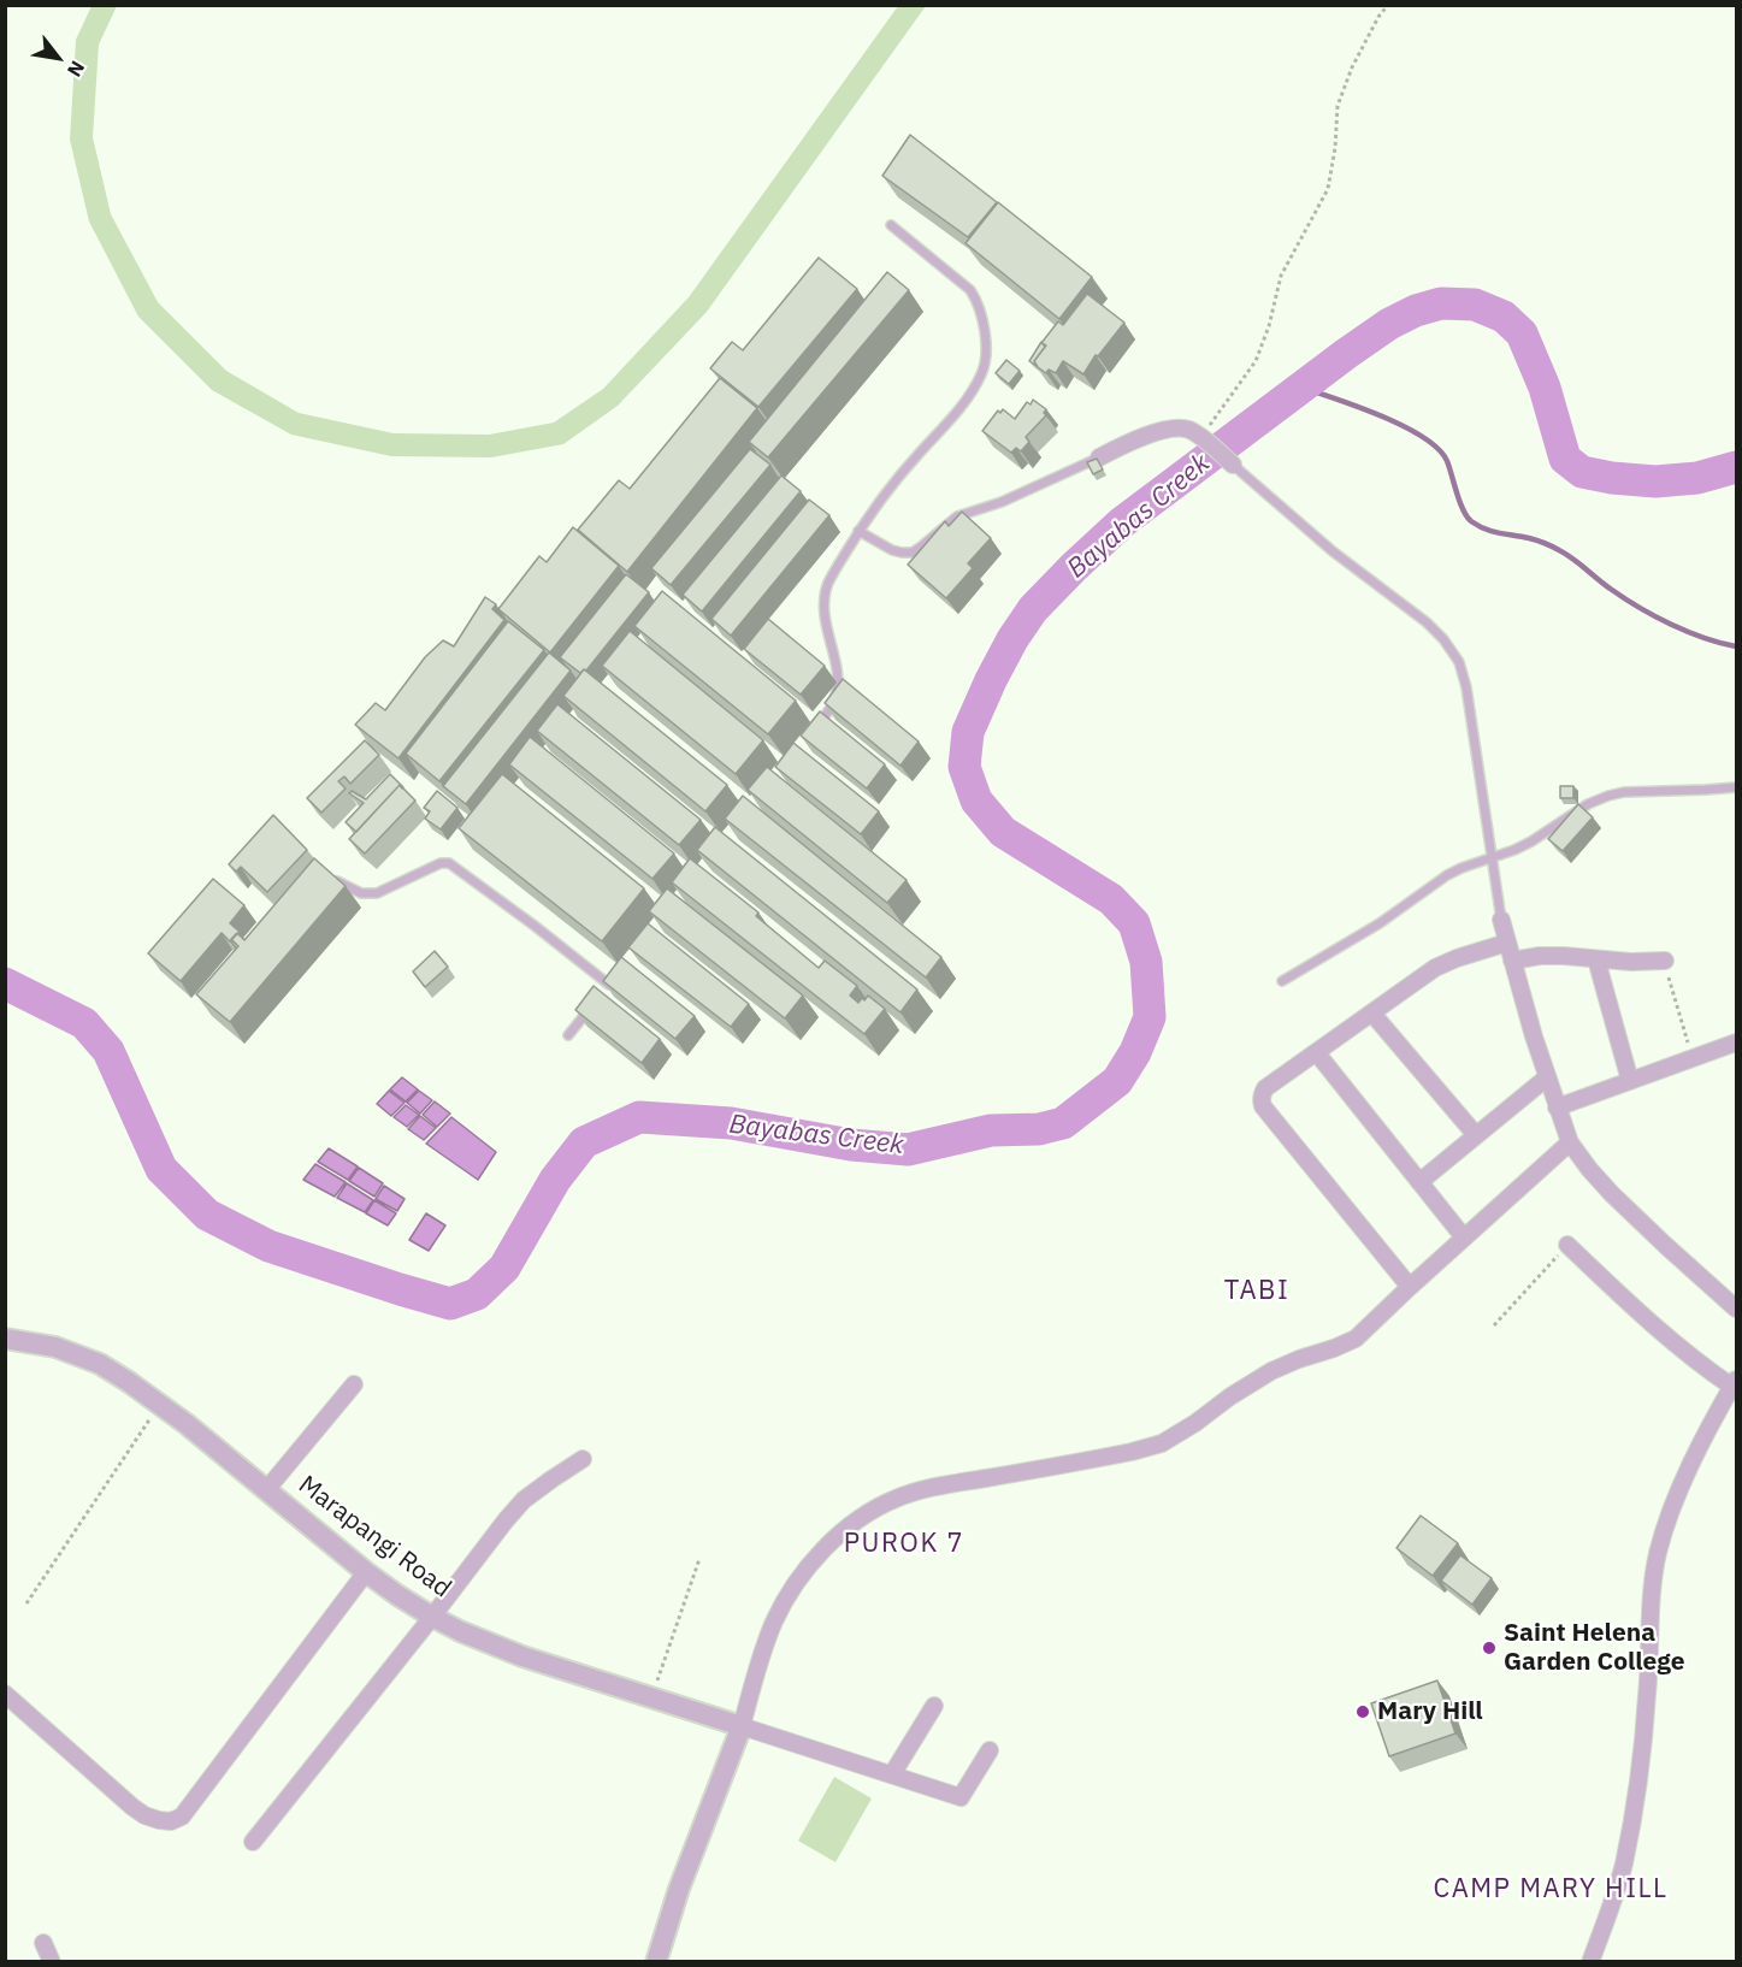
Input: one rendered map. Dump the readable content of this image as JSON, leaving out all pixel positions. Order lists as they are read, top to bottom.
{
  "streets": {
    "street": ["Marapangi Road"]
  },
  "districts": ["TABI", "PUROK 7", "CAMP MARY HILL"],
  "water": ["Bayabas Creek"],
  "places": ["Saint Helena Garden College", "Mary Hill"],
  "north": "bottom right"
}
